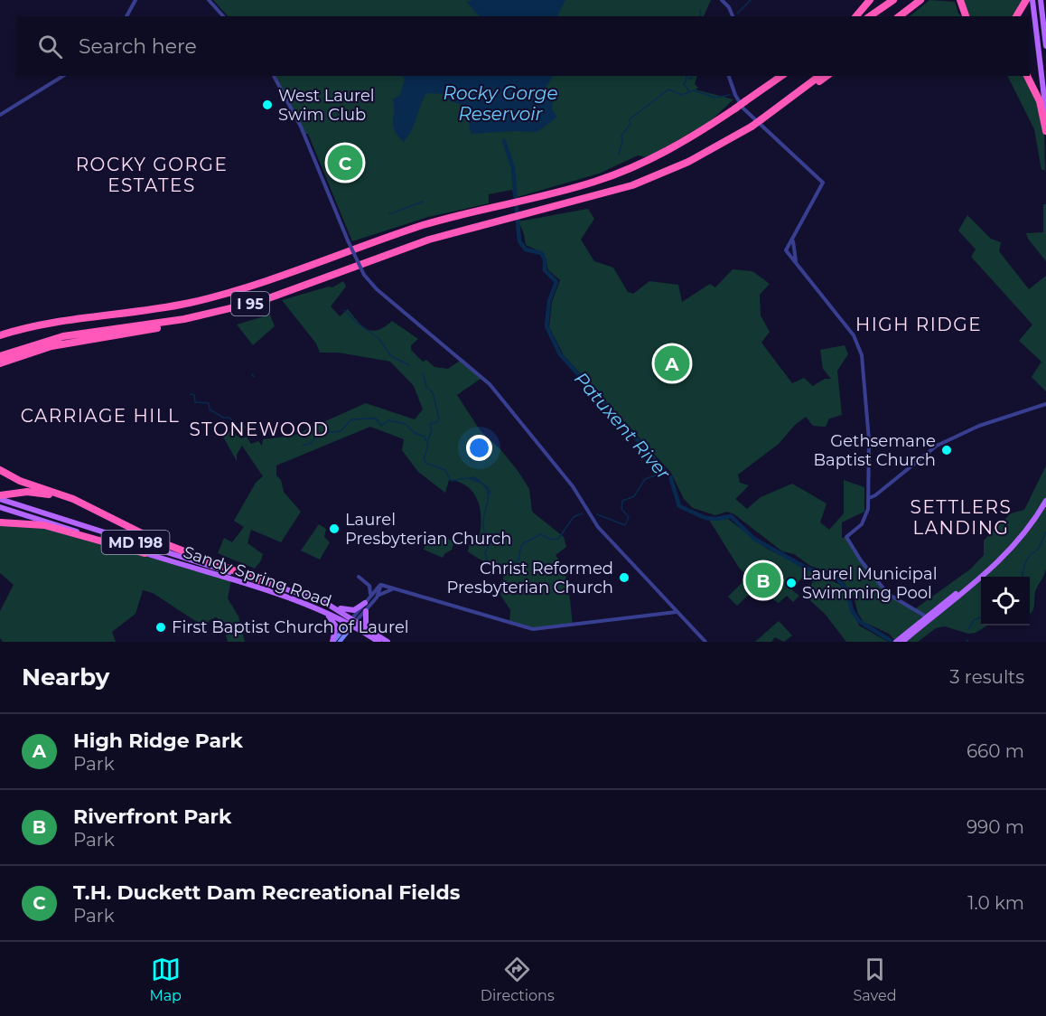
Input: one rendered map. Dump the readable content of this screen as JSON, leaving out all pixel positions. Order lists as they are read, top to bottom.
{
  "streets": {
    "highway": ["I 95"],
    "main road": ["MD 198", "Sandy Spring Road"]
  },
  "districts": [
    "ROCKY GORGE ESTATES",
    "HIGH RIDGE",
    "CARRIAGE HILL",
    "STONEWOOD",
    "SETTLERS LANDING"
  ],
  "water": ["Rocky Gorge Reservoir", "Patuxent River"],
  "places": [
    "West Laurel Swim Club",
    "Gethsemane Baptist Church",
    "Laurel Presbyterian Church",
    "Christ Reformed Presbyterian Church",
    "Laurel Municipal Swimming Pool",
    "First Baptist Church of Laurel"
  ],
  "page": {
    "search": "Search here",
    "pins": ["C", "A", "B"],
    "heading": ["Nearby", "3 results"],
    "list": [
      {
        "mark": "A",
        "name": "High Ridge Park",
        "note": "Park",
        "value": "660 m"
      },
      {
        "mark": "B",
        "name": "Riverfront Park",
        "note": "Park",
        "value": "990 m"
      },
      {
        "mark": "C",
        "name": "T.H. Duckett Dam Recreational Fields",
        "note": "Park",
        "value": "1.0 km"
      }
    ],
    "nav": ["Map", "Directions", "Saved"]
  }
}
